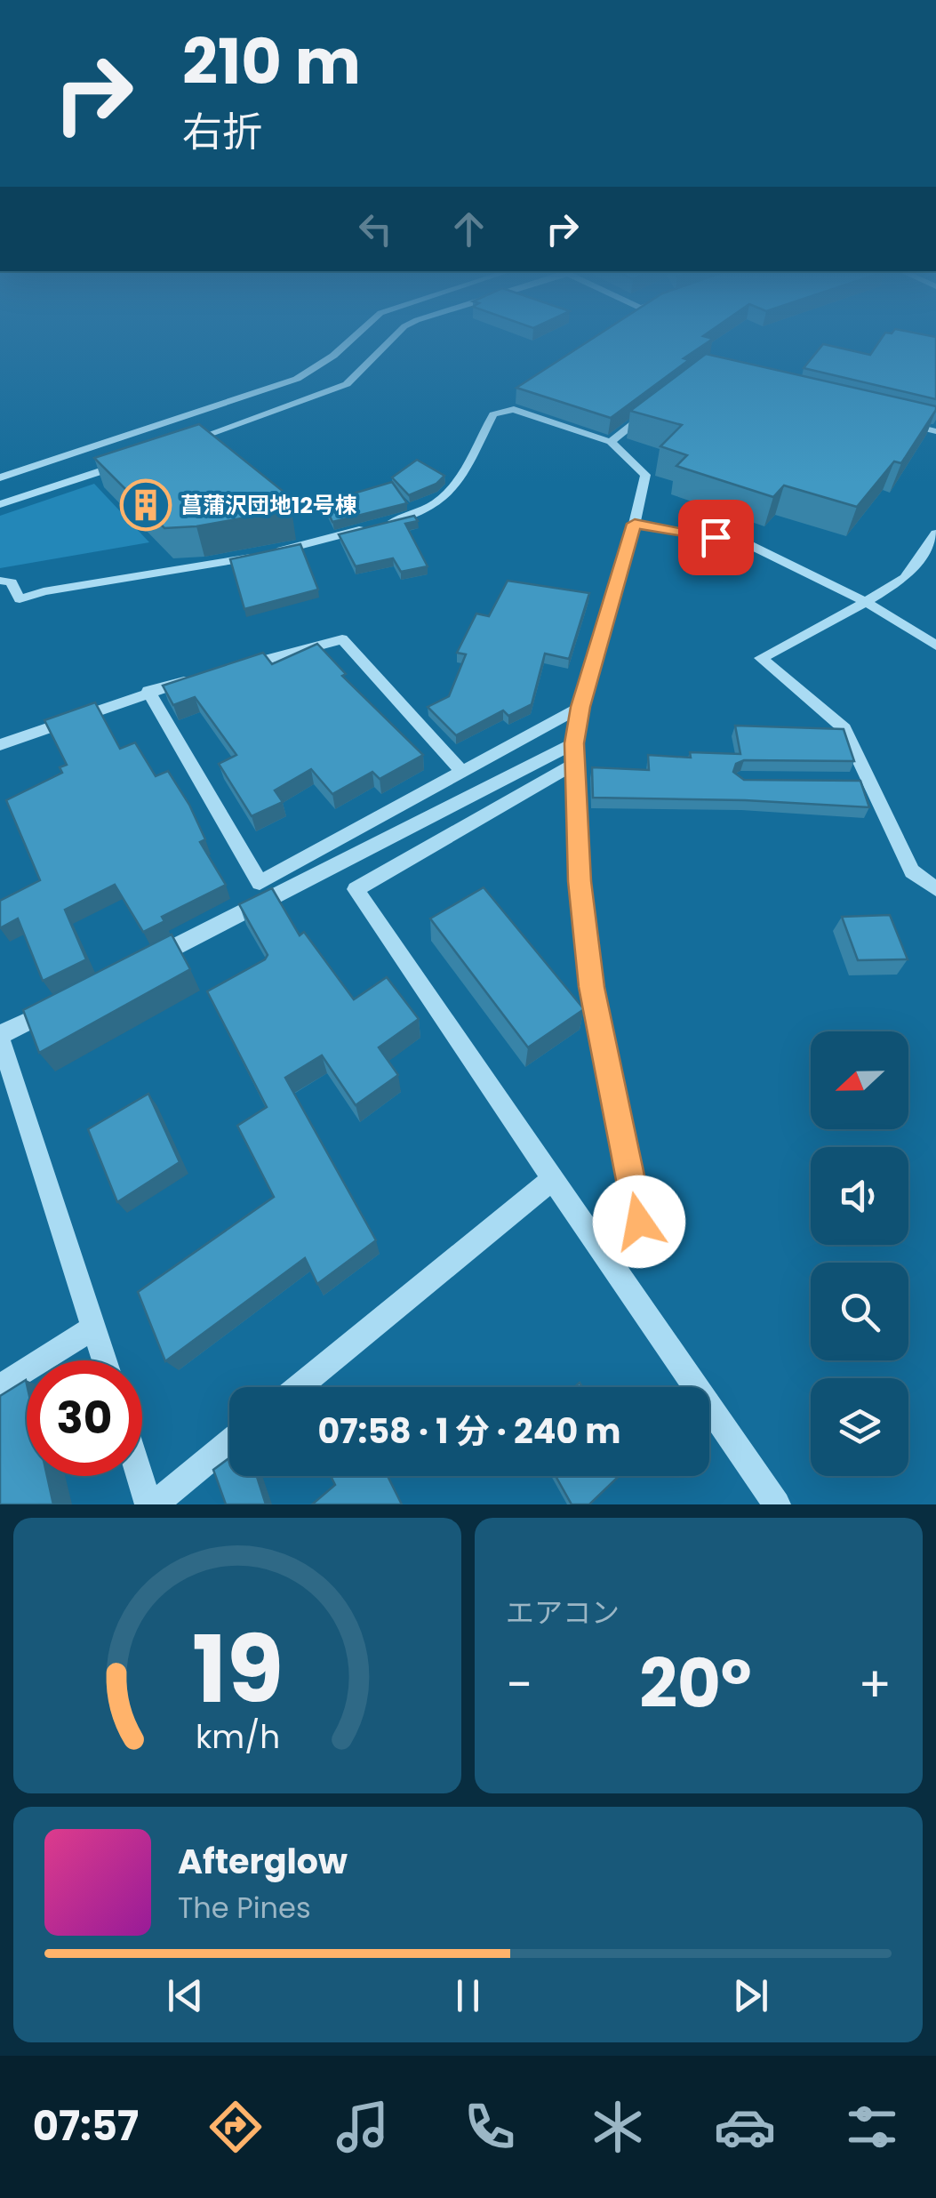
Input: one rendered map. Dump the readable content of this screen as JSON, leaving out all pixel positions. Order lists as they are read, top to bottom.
{
  "places": {
    "building": ["菖蒲沢団地12号棟"]
  },
  "north": "left",
  "page": {
    "turn": ["210 m", "右折"],
    "limit": "30",
    "trip": "07:58 · 1 分 · 240 m",
    "tile": "エアコン",
    "heat": ["−", "20°", "+"],
    "song": ["Afterglow", "The Pines"],
    "tabs": "07:57",
    "gauge": ["19", "km/h"]
  }
}
